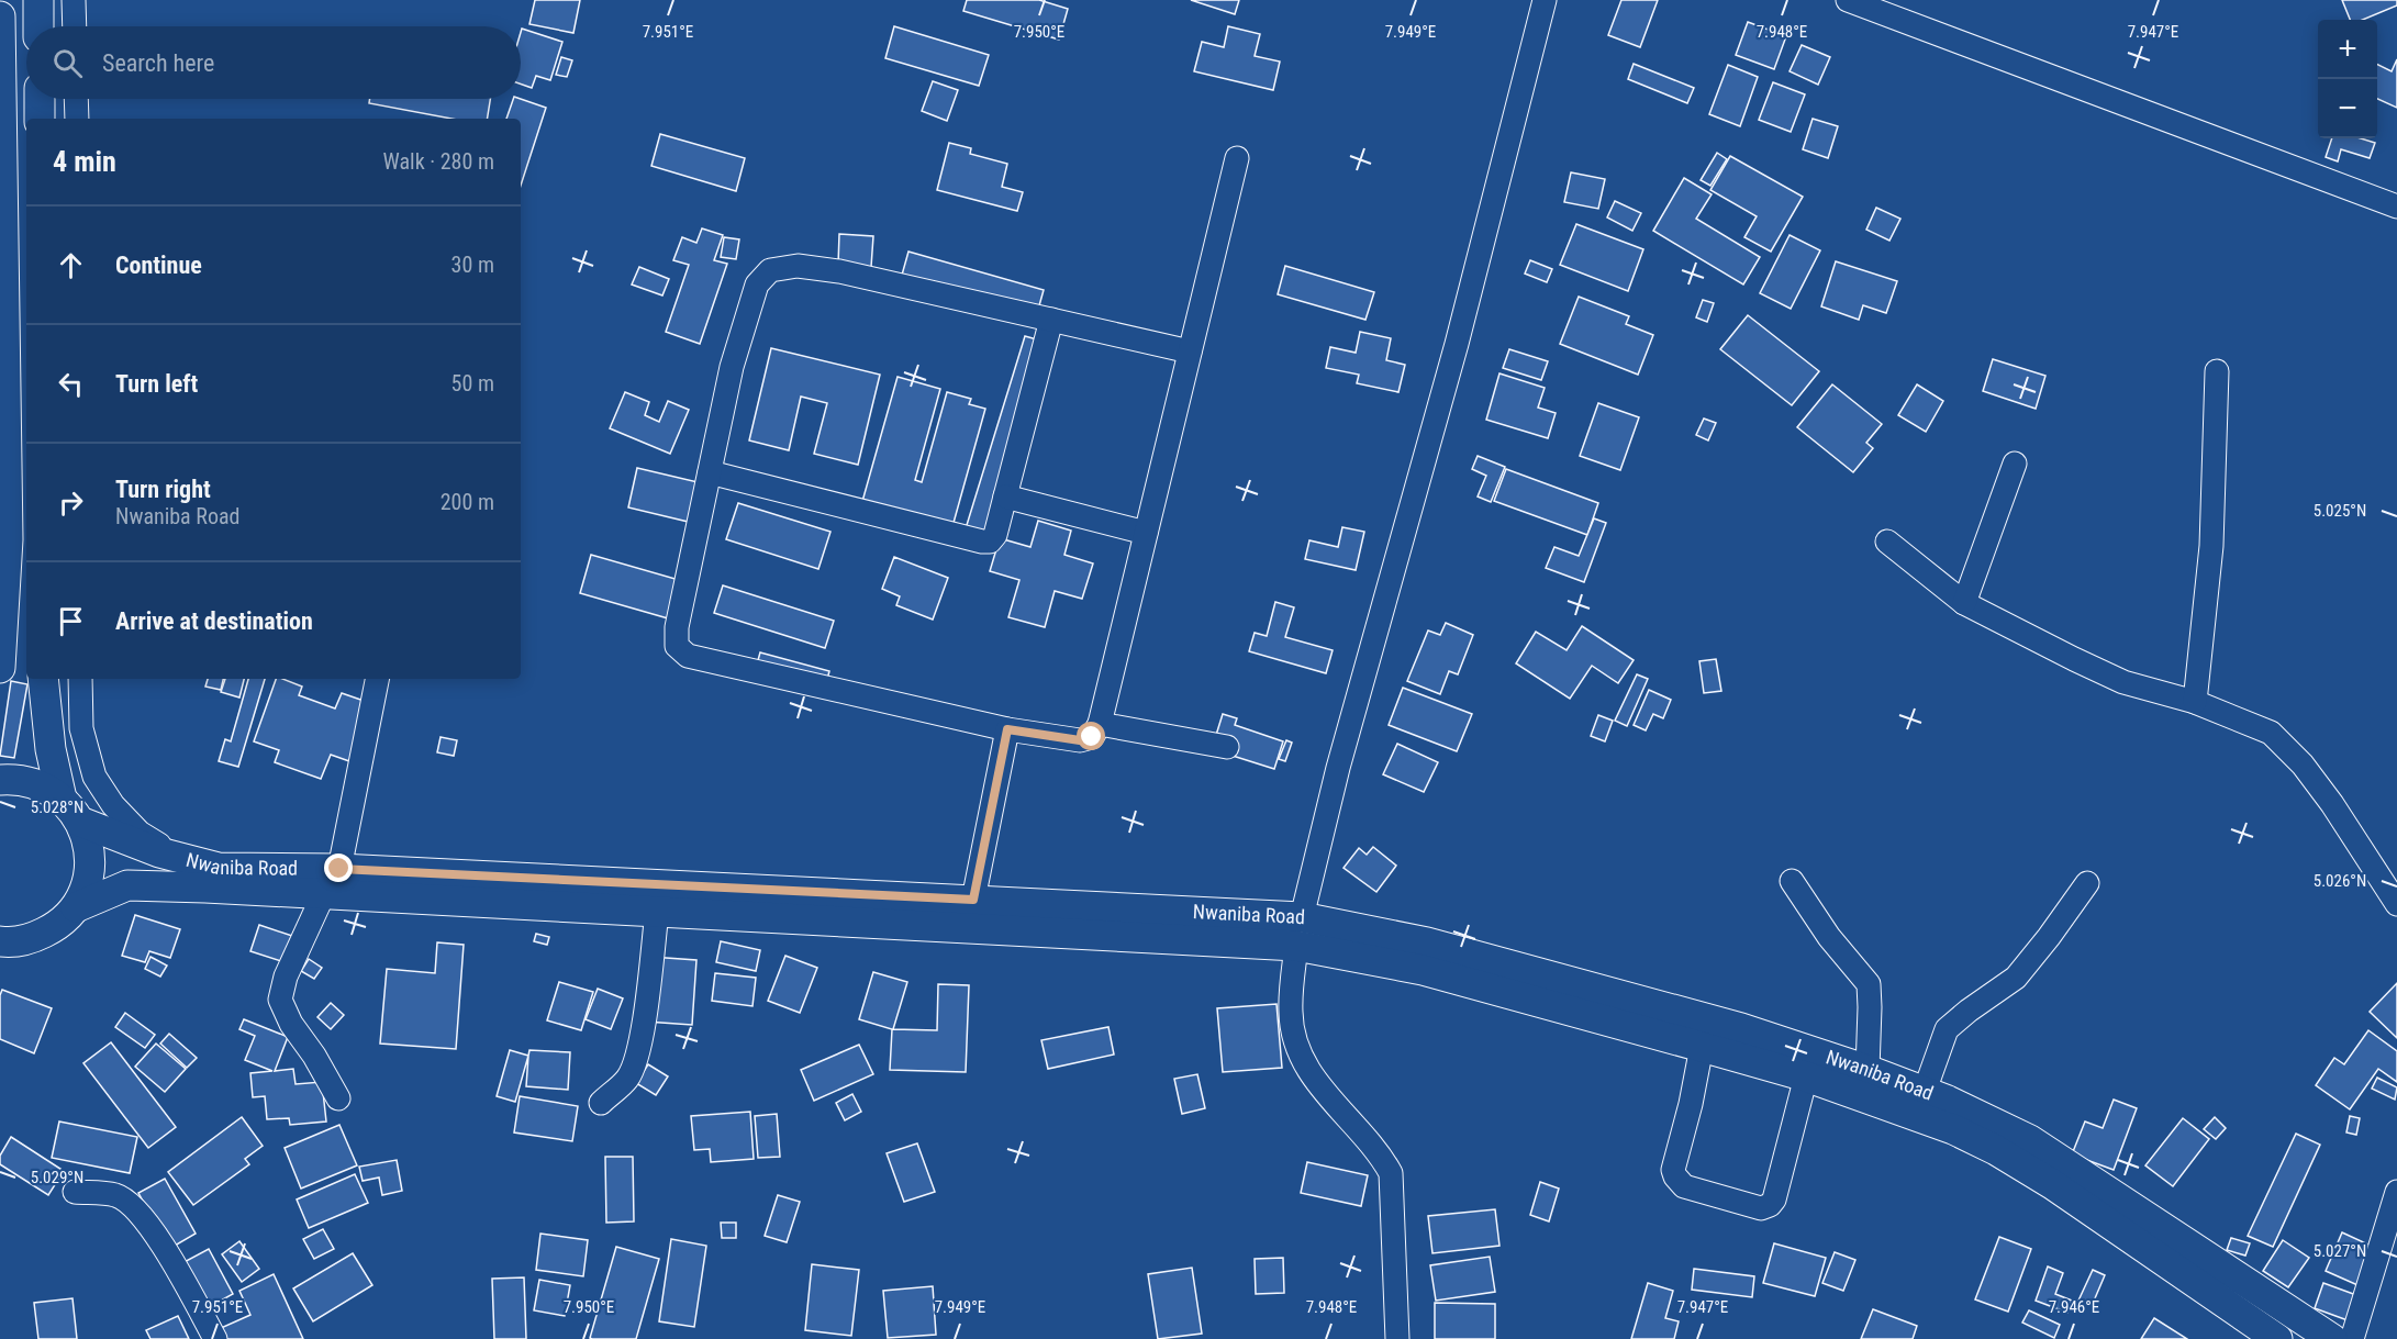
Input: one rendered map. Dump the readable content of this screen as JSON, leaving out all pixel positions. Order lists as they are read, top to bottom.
{
  "streets": {
    "main road": ["Nwaniba Road"]
  },
  "page": {
    "map_buttons": ["+", "−"],
    "search": "Search here",
    "heading": ["4 min", "Walk · 280 m"],
    "list": [
      ["Continue", "30 m"],
      ["Turn left", "50 m"],
      ["Turn right", "Nwaniba Road", "200 m"],
      "Arrive at destination"
    ]
  },
  "coordinates": [
    "7.951°E",
    "7.948°E",
    "7.947°E",
    "7.950°E",
    "7.949°E",
    "5.025°N",
    "5.028°N",
    "5.026°N",
    "5.029°N",
    "5.027°N",
    "7.946°E"
  ]
}
